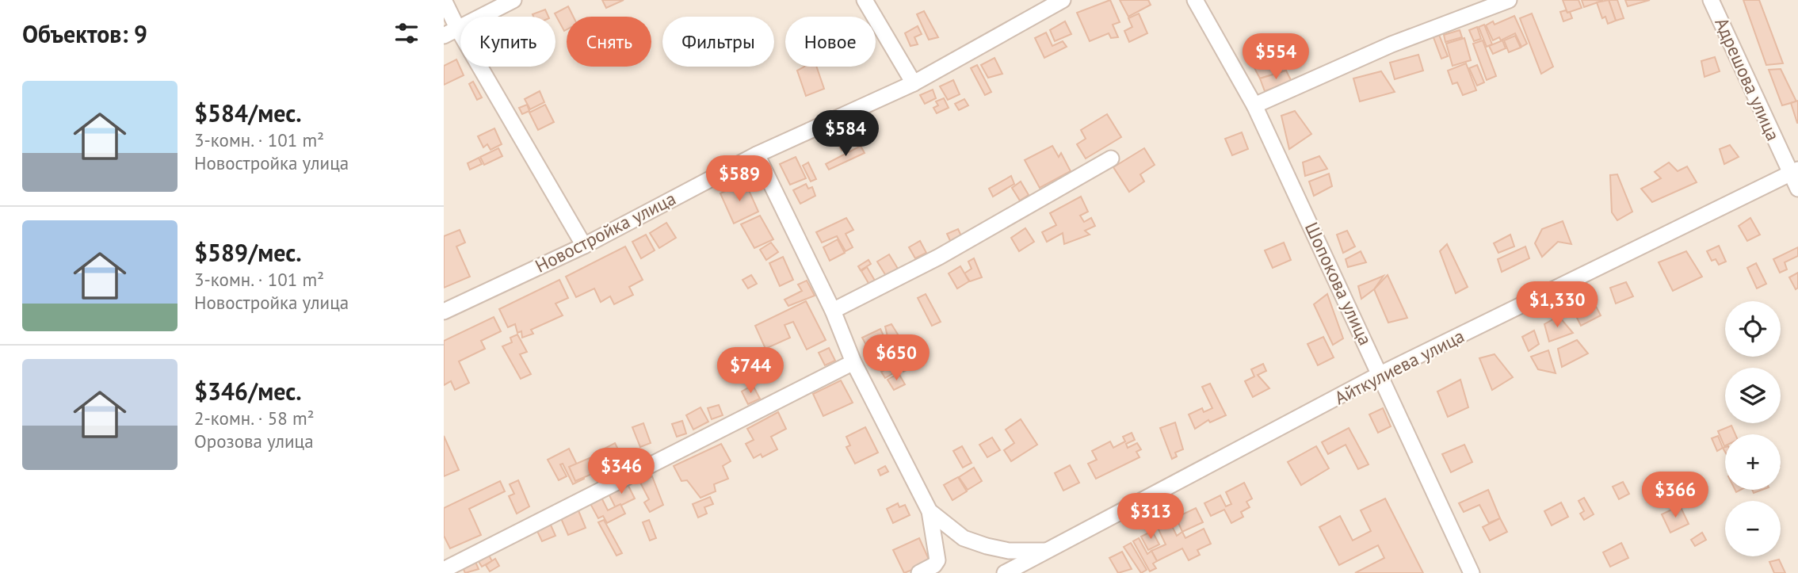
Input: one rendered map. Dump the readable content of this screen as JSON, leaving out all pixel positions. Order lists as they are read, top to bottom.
{
  "streets": {
    "street": [
      "Адрешова улица",
      "Новостройка улица",
      "Шопокова улица",
      "Айткулиева улица"
    ]
  },
  "crossings": [
    ["Адрешова улица", "Айткулиева улица"],
    ["Шопокова улица", "Айткулиева улица"]
  ],
  "page": {
    "heading": "Объектов: 9",
    "chip": [
      "Купить",
      "Снять",
      "Фильтры",
      "Новое"
    ],
    "price": [
      "$554",
      "$584",
      "$589",
      "$1,330",
      "$650",
      "$744",
      "$346",
      "$366",
      "$313"
    ],
    "list": [
      {
        "name": "$584/мес.",
        "note": "3-комн. · 101 m² · Новостройка улица"
      },
      {
        "name": "$589/мес.",
        "note": "3-комн. · 101 m² · Новостройка улица"
      },
      {
        "name": "$346/мес.",
        "note": "2-комн. · 58 m² · Орозова улица"
      }
    ],
    "map_buttons": ["+", "−"]
  }
}
